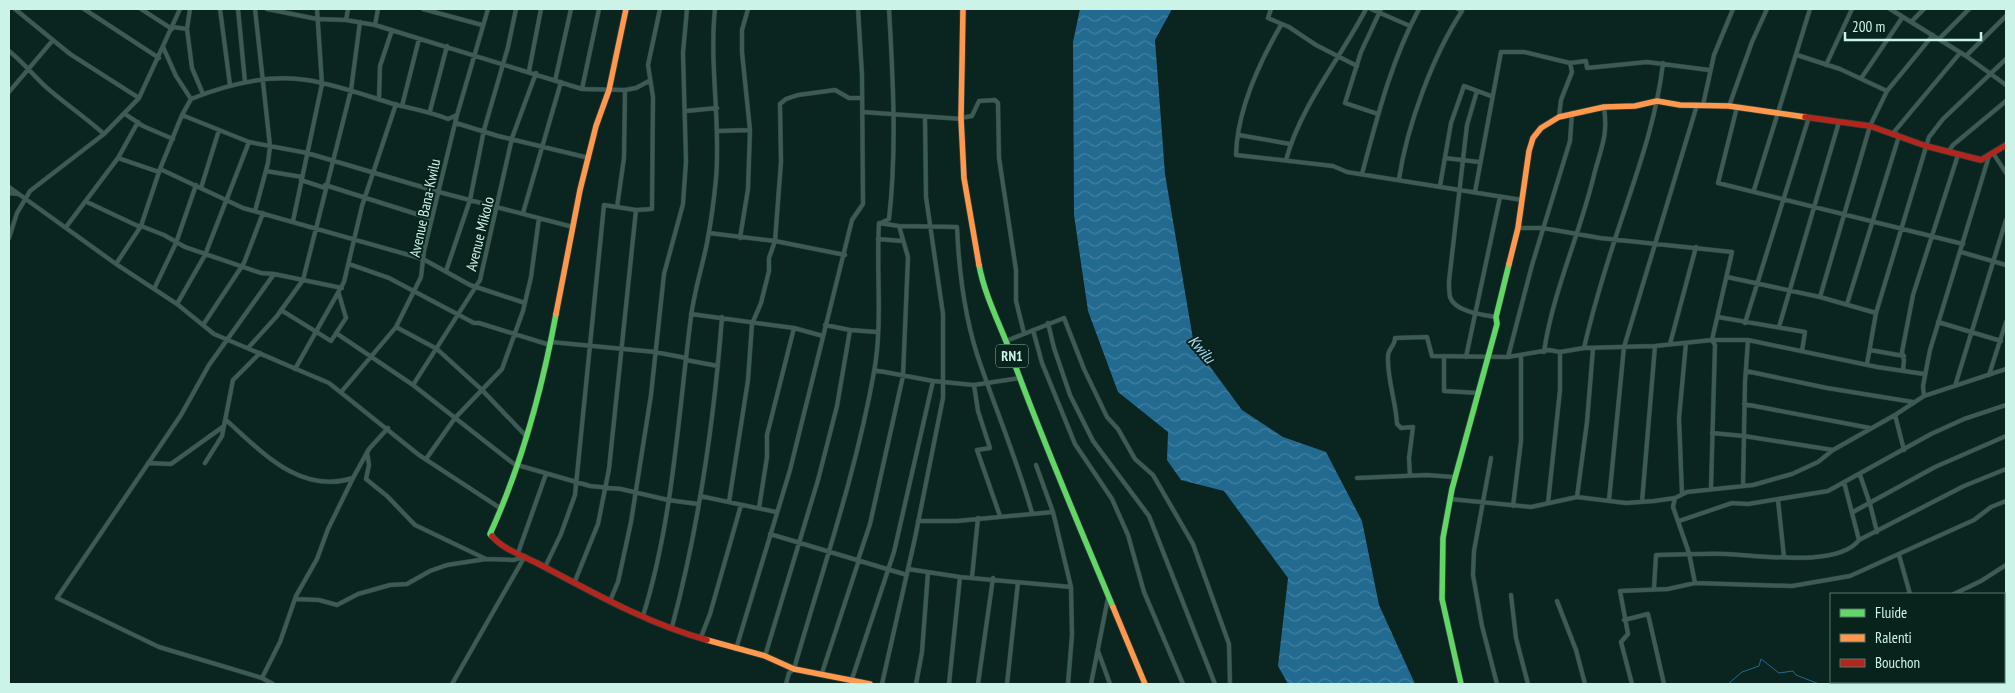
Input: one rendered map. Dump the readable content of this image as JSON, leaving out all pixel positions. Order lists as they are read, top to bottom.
{
  "streets": {
    "main road": ["RN1"],
    "street": ["Avenue Bana-Kwilu", "Avenue Mikolo"]
  },
  "water": ["Kwilu"],
  "legend": ["Fluide", "Ralenti", "Bouchon"],
  "scale_bar": "200 m"
}
